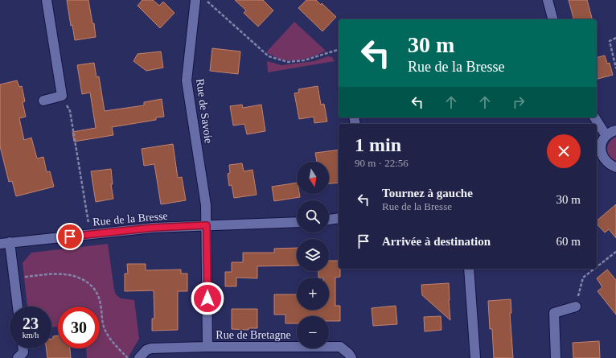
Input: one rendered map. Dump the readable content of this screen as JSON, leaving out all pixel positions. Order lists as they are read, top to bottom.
{
  "streets": {
    "street": ["Rue de Savoie", "Rue de la Bresse", "Rue de Bretagne"]
  },
  "crossings": [
    ["Rue de Savoie", "Rue de la Bresse"],
    ["Rue de Savoie", "Rue de Bretagne"],
    ["Rue de la Bresse", "Rue de Bretagne"]
  ],
  "north": "bottom",
  "page": {
    "turn": ["30 m", "Rue de la Bresse"],
    "heading": ["1 min", "90 m · 22:56"],
    "map_buttons": ["+", "−"],
    "list": [
      {
        "name": "Tournez à gauche",
        "note": "Rue de la Bresse",
        "value": "30 m"
      },
      {
        "name": "Arrivée à destination",
        "value": "60 m"
      }
    ],
    "speed": "23 km/h",
    "limit": "30"
  }
}
